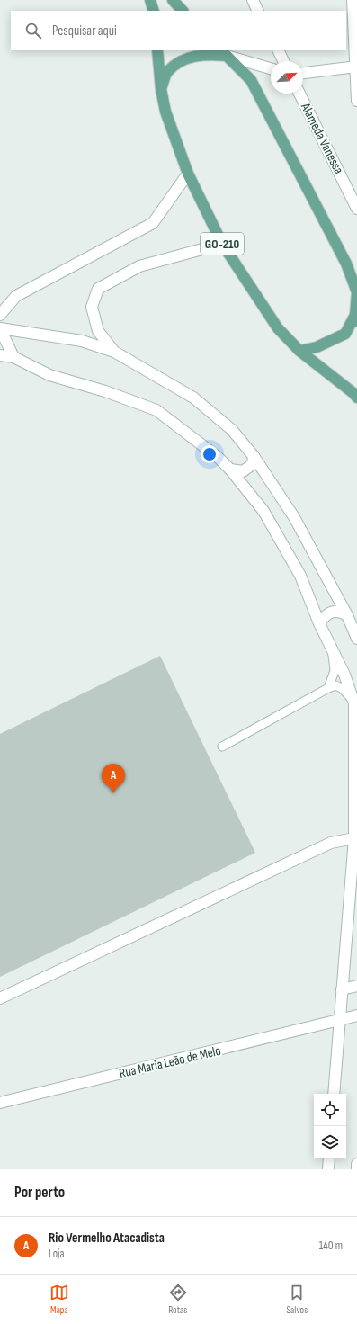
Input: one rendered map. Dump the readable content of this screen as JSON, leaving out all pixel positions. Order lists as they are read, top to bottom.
{
  "streets": {
    "main road": ["GO-210"],
    "street": ["Alameda Vanessa", "Rua Maria Leão de Melo"]
  },
  "north": "top right",
  "page": {
    "search": "Pesquisar aqui",
    "pins": "A",
    "heading": "Por perto",
    "list": [
      {
        "mark": "A",
        "name": "Rio Vermelho Atacadista",
        "note": "Loja",
        "value": "140 m"
      }
    ],
    "nav": ["Mapa", "Rotas", "Salvos"]
  }
}
